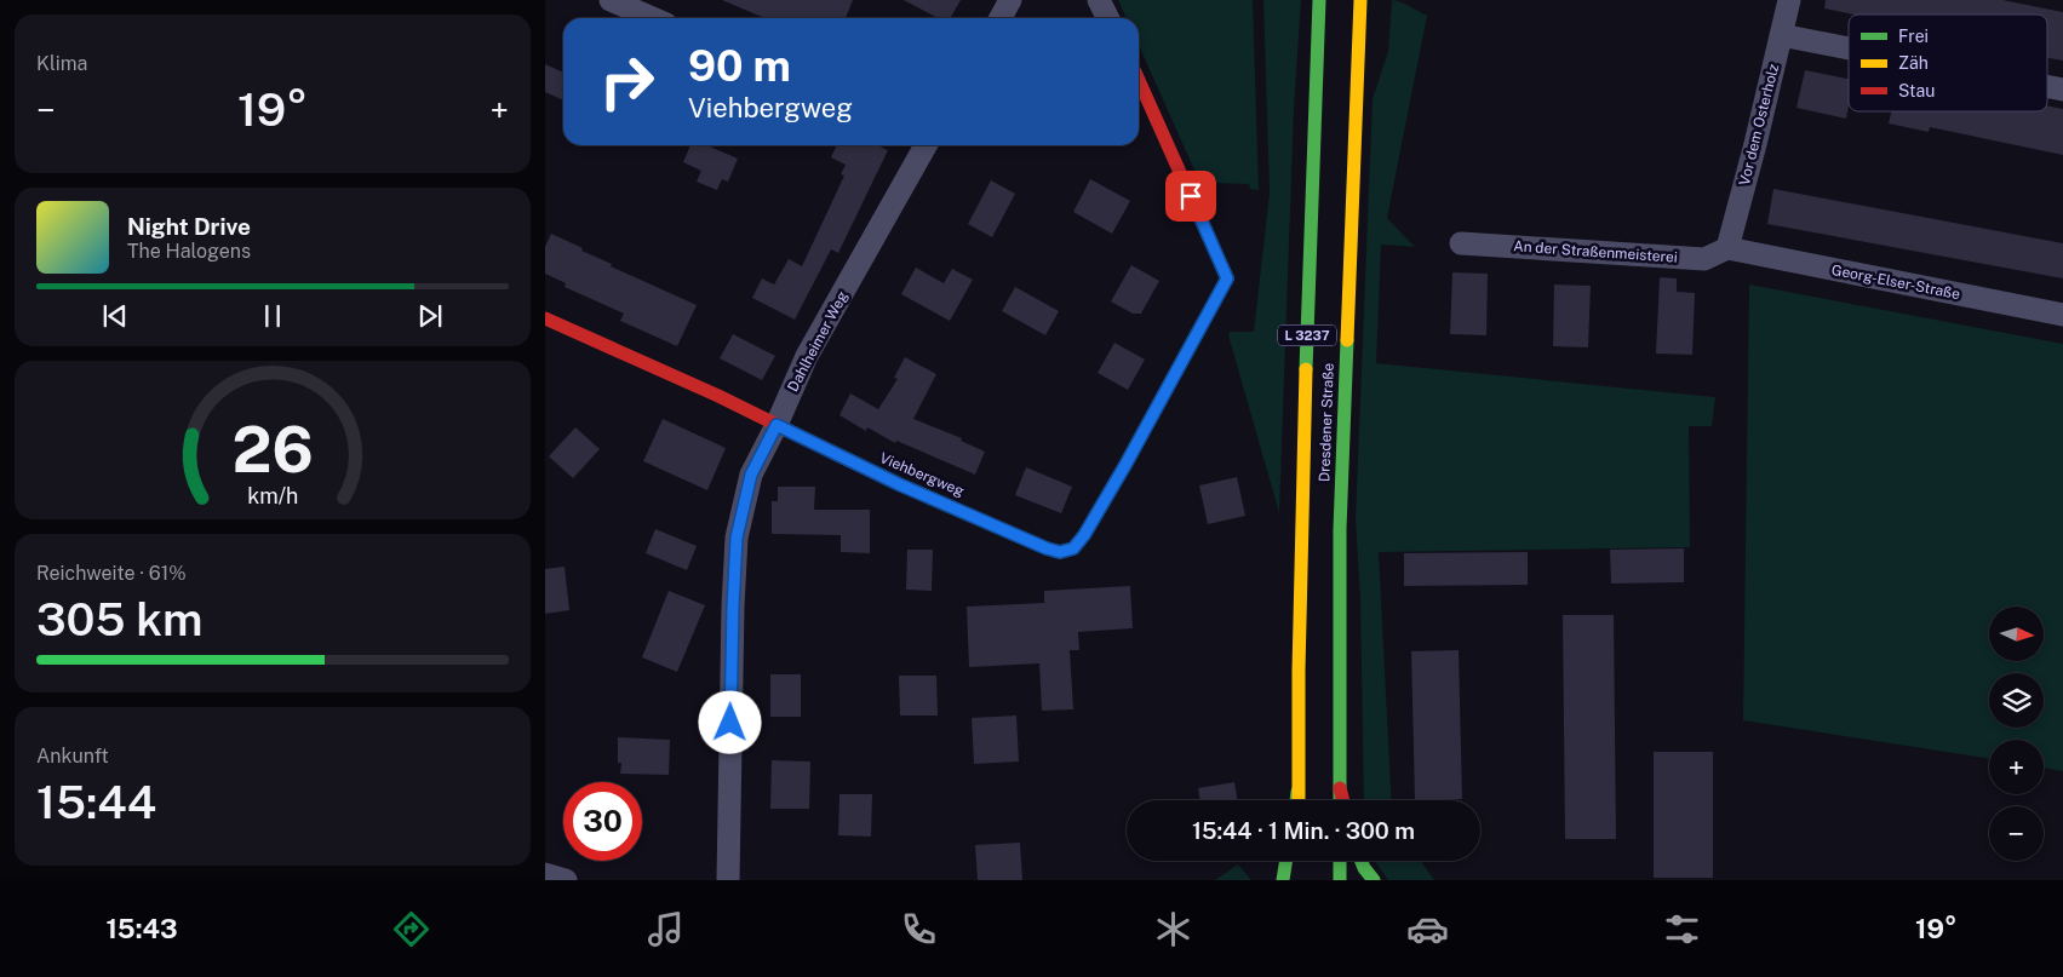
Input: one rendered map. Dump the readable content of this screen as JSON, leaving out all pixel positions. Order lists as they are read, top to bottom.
{
  "streets": {
    "main road": ["L 3237", "Dresdener Straße", "Viehbergweg"],
    "street": [
      "Vor dem Osterholz",
      "An der Straßenmeisterei",
      "Georg-Elser-Straße",
      "Dahlheimer Weg"
    ]
  },
  "crossings": [
    ["Vor dem Osterholz", "An der Straßenmeisterei"],
    ["Vor dem Osterholz", "Georg-Elser-Straße"],
    ["An der Straßenmeisterei", "Georg-Elser-Straße"],
    ["Dahlheimer Weg", "Viehbergweg"]
  ],
  "legend": ["Frei", "Zäh", "Stau"],
  "north": "right",
  "page": {
    "tile": [
      "Klima",
      ["Reichweite · 61%", "305 km"],
      ["Ankunft", "15:44"]
    ],
    "turn": ["90 m", "Viehbergweg"],
    "heat": ["−", "19°", "+"],
    "song": ["Night Drive", "The Halogens"],
    "map_buttons": ["+", "−"],
    "limit": "30",
    "trip": "15:44 · 1 Min. · 300 m",
    "tabs": ["15:43", "19°"],
    "gauge": ["26", "km/h"]
  }
}
